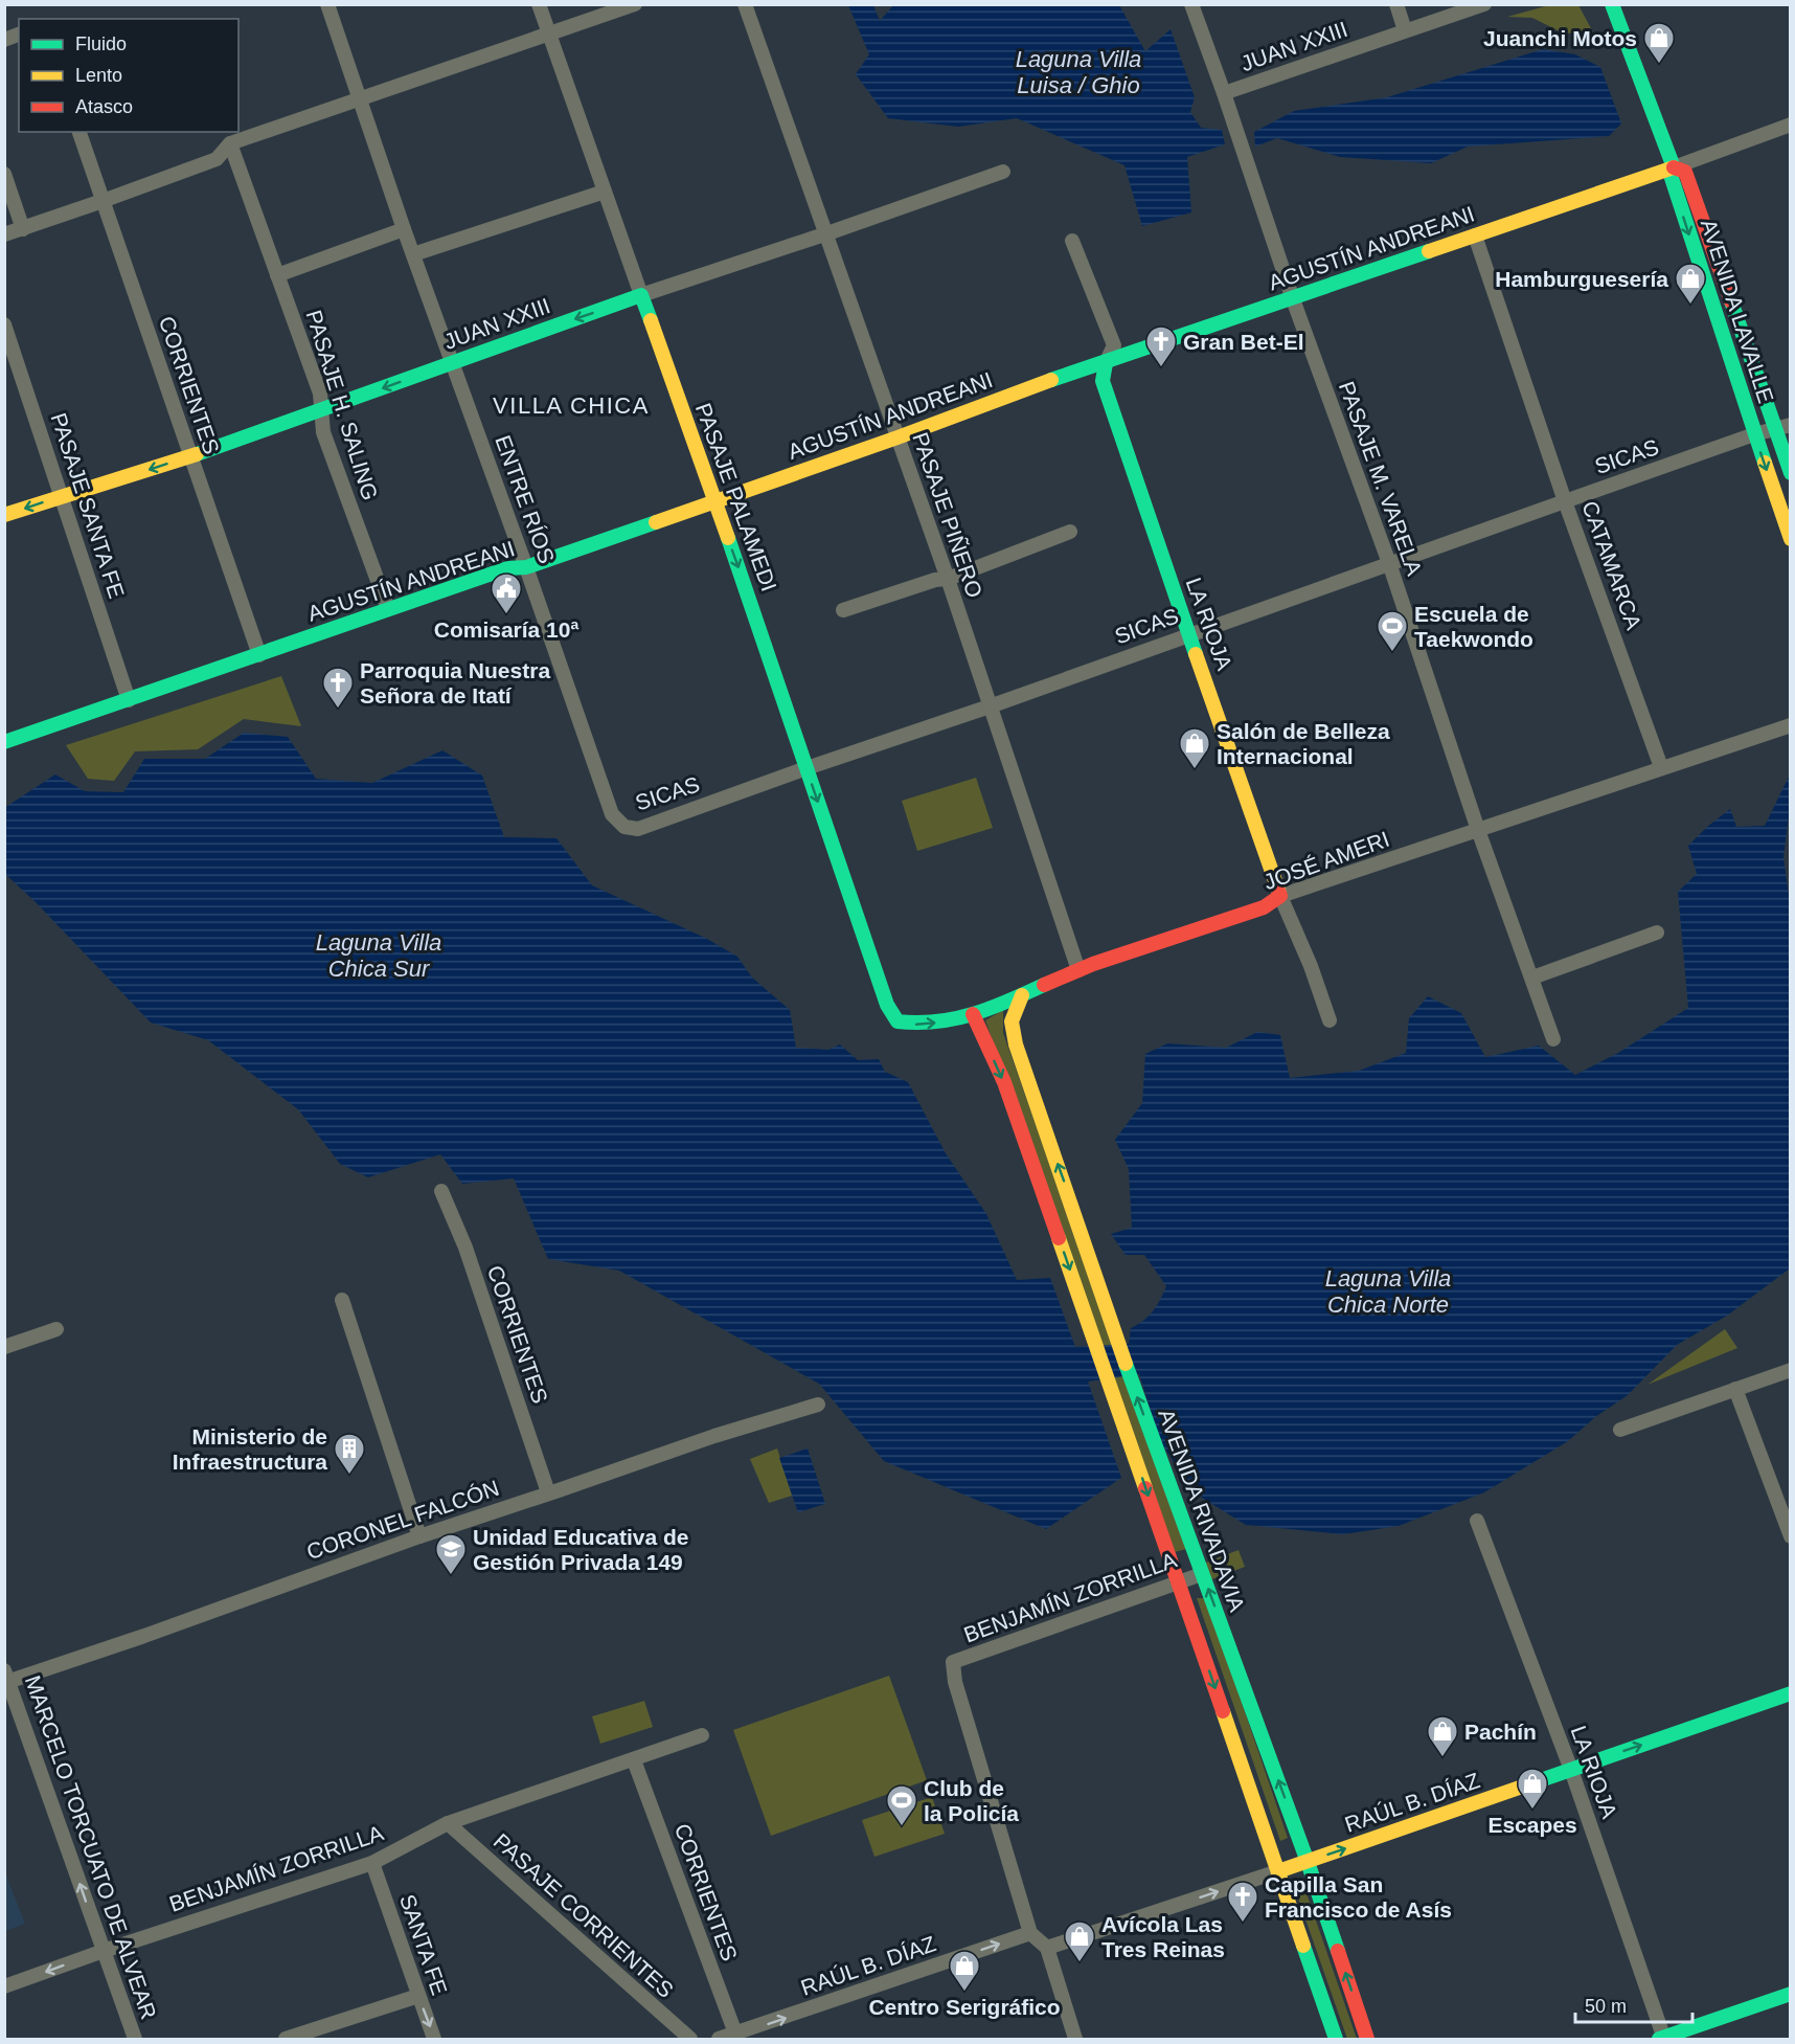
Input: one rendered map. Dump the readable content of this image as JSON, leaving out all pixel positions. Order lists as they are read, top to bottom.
{
  "streets": {
    "street": [
      "JUAN XXIII",
      "AGUSTÍN ANDREANI",
      "AVENIDA LAVALLE",
      "CORRIENTES",
      "PASAJE H. SALING",
      "SICAS",
      "PASAJE M. VARELA",
      "PASAJE PALAMEDI",
      "ENTRE RÍOS",
      "PASAJE SANTA FE",
      "PASAJE PIÑERO",
      "CATAMARCA",
      "LA RIOJA",
      "JOSÉ AMERI",
      "AVENIDA RIVADAVIA",
      "CORONEL FALCÓN",
      "BENJAMÍN ZORRILLA",
      "RAÚL B. DÍAZ",
      "MARCELO TORCUATO DE ALVEAR",
      "PASAJE CORRIENTES",
      "SANTA FE"
    ]
  },
  "crossings": [
    ["JUAN XXIII", "CORRIENTES"],
    ["JUAN XXIII", "PASAJE H. SALING"],
    ["JUAN XXIII", "PASAJE M. VARELA"],
    ["JUAN XXIII", "PASAJE PALAMEDI"],
    ["JUAN XXIII", "ENTRE RÍOS"],
    ["JUAN XXIII", "PASAJE SANTA FE"],
    ["JUAN XXIII", "PASAJE PIÑERO"],
    ["AGUSTÍN ANDREANI", "AVENIDA LAVALLE"],
    ["AGUSTÍN ANDREANI", "CORRIENTES"],
    ["AGUSTÍN ANDREANI", "PASAJE H. SALING"],
    ["AGUSTÍN ANDREANI", "PASAJE M. VARELA"],
    ["AGUSTÍN ANDREANI", "PASAJE PALAMEDI"],
    ["AGUSTÍN ANDREANI", "ENTRE RÍOS"],
    ["AGUSTÍN ANDREANI", "PASAJE SANTA FE"],
    ["AGUSTÍN ANDREANI", "PASAJE PIÑERO"],
    ["AGUSTÍN ANDREANI", "CATAMARCA"],
    ["AGUSTÍN ANDREANI", "LA RIOJA"],
    ["AVENIDA LAVALLE", "SICAS"],
    ["CORRIENTES", "CORONEL FALCÓN"],
    ["CORRIENTES", "BENJAMÍN ZORRILLA"],
    ["CORRIENTES", "RAÚL B. DÍAZ"],
    ["SICAS", "PASAJE M. VARELA"],
    ["SICAS", "PASAJE PALAMEDI"],
    ["SICAS", "ENTRE RÍOS"],
    ["SICAS", "PASAJE PIÑERO"],
    ["SICAS", "CATAMARCA"],
    ["SICAS", "LA RIOJA"],
    ["PASAJE M. VARELA", "JOSÉ AMERI"],
    ["PASAJE PALAMEDI", "JOSÉ AMERI"],
    ["PASAJE PIÑERO", "JOSÉ AMERI"],
    ["CATAMARCA", "JOSÉ AMERI"],
    ["LA RIOJA", "JOSÉ AMERI"],
    ["LA RIOJA", "RAÚL B. DÍAZ"],
    ["JOSÉ AMERI", "AVENIDA RIVADAVIA"],
    ["AVENIDA RIVADAVIA", "BENJAMÍN ZORRILLA"],
    ["AVENIDA RIVADAVIA", "RAÚL B. DÍAZ"],
    ["CORONEL FALCÓN", "MARCELO TORCUATO DE ALVEAR"],
    ["BENJAMÍN ZORRILLA", "RAÚL B. DÍAZ"],
    ["BENJAMÍN ZORRILLA", "MARCELO TORCUATO DE ALVEAR"],
    ["BENJAMÍN ZORRILLA", "PASAJE CORRIENTES"],
    ["BENJAMÍN ZORRILLA", "SANTA FE"]
  ],
  "one_way": ["PASAJE PALAMEDI", "RAÚL B. DÍAZ", "MARCELO TORCUATO DE ALVEAR"],
  "districts": ["VILLA CHICA"],
  "water": ["Laguna Villa Luisa / Ghio", "Laguna Villa Chica Sur", "Laguna Villa Chica Norte"],
  "places": {
    "shop": [
      "Juanchi Motos",
      "Hamburguesería",
      "Salón de Belleza Internacional",
      "Pachín",
      "Escapes",
      "Avícola Las Tres Reinas",
      "Centro Serigráfico"
    ],
    "church": ["Gran Bet-El", "Parroquia Nuestra Señora de Itatí", "Capilla San Francisco de Asís"],
    "public building": ["Comisaría 10ª"],
    "sports": ["Escuela de Taekwondo", "Club de la Policía"],
    "building": ["Ministerio de Infraestructura"],
    "school or university": ["Unidad Educativa de Gestión Privada 149"]
  },
  "legend": ["Fluido", "Lento", "Atasco"],
  "scale_bar": "50 m"
}
